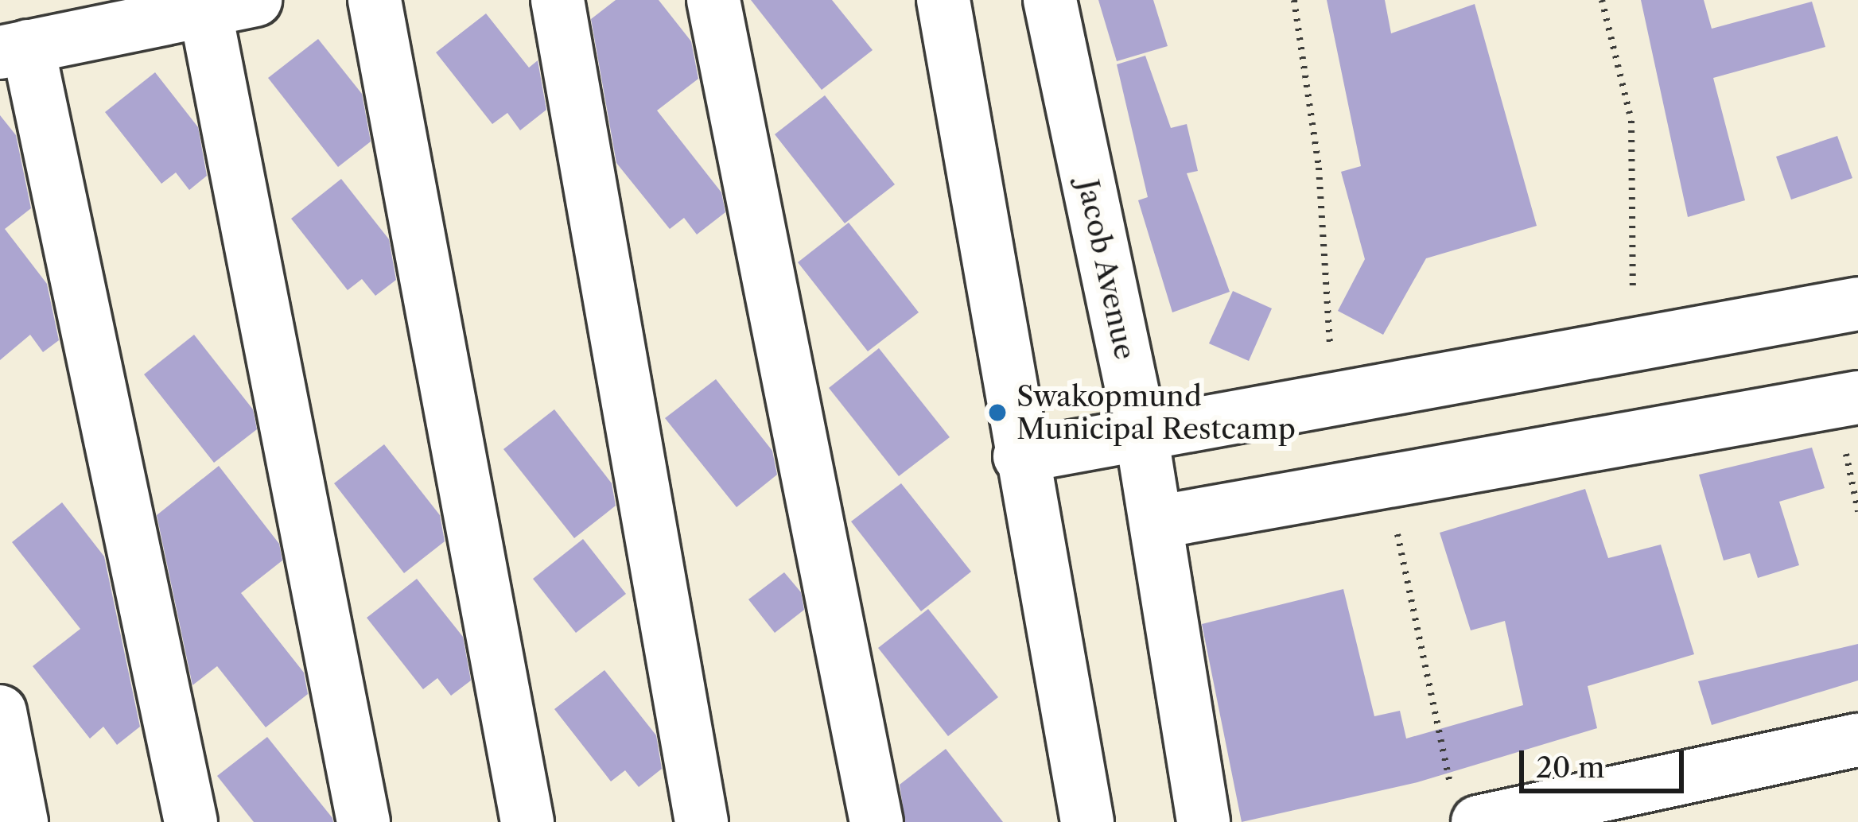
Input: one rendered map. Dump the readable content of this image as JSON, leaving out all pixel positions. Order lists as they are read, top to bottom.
{
  "streets": {
    "lane": ["Jacob Avenue"]
  },
  "places": ["Swakopmund Municipal Restcamp"],
  "scale_bar": "20 m"
}
